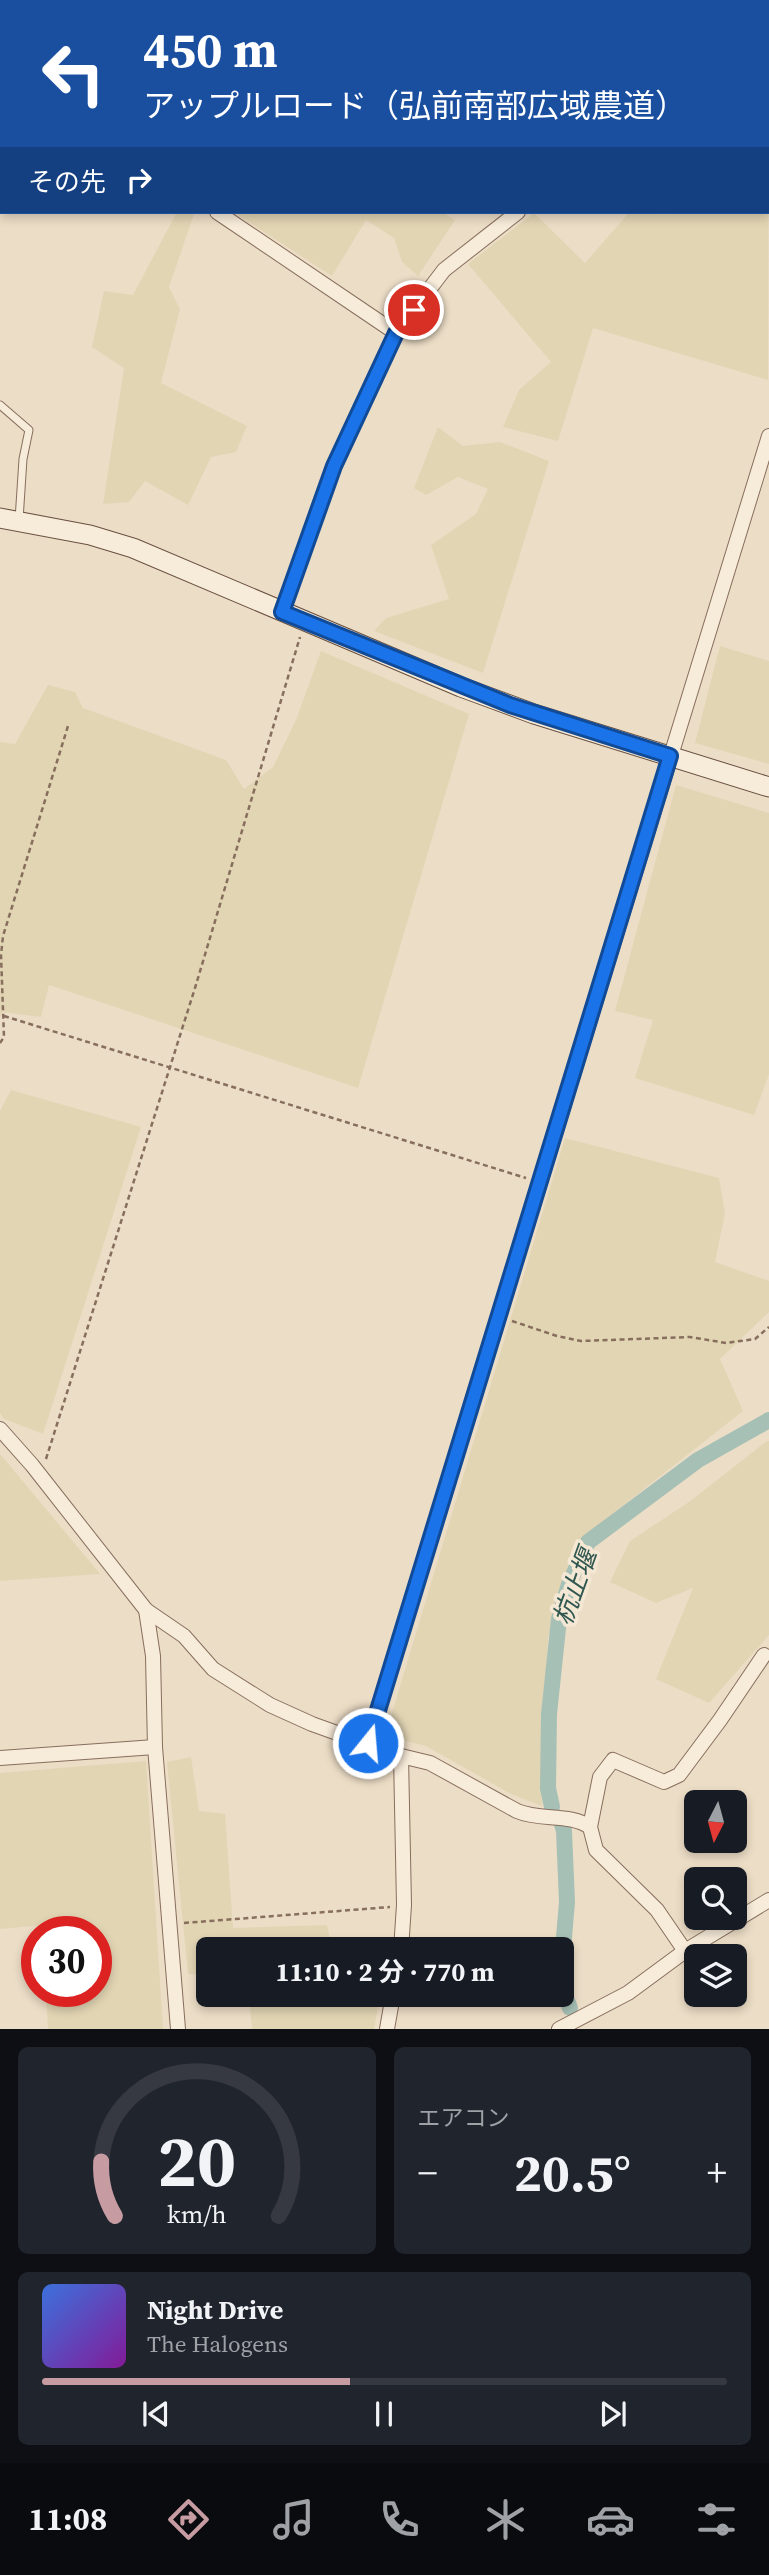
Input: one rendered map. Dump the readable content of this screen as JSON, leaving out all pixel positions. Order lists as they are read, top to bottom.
{
  "water": ["杭止堰"],
  "north": "bottom",
  "page": {
    "turn": ["450 m", "アップルロード（弘前南部広域農道）"],
    "then": "その先",
    "limit": "30",
    "trip": "11:10 · 2 分 · 770 m",
    "tile": "エアコン",
    "heat": ["−", "20.5°", "+"],
    "song": ["Night Drive", "The Halogens"],
    "tabs": "11:08",
    "gauge": ["20", "km/h"]
  }
}
